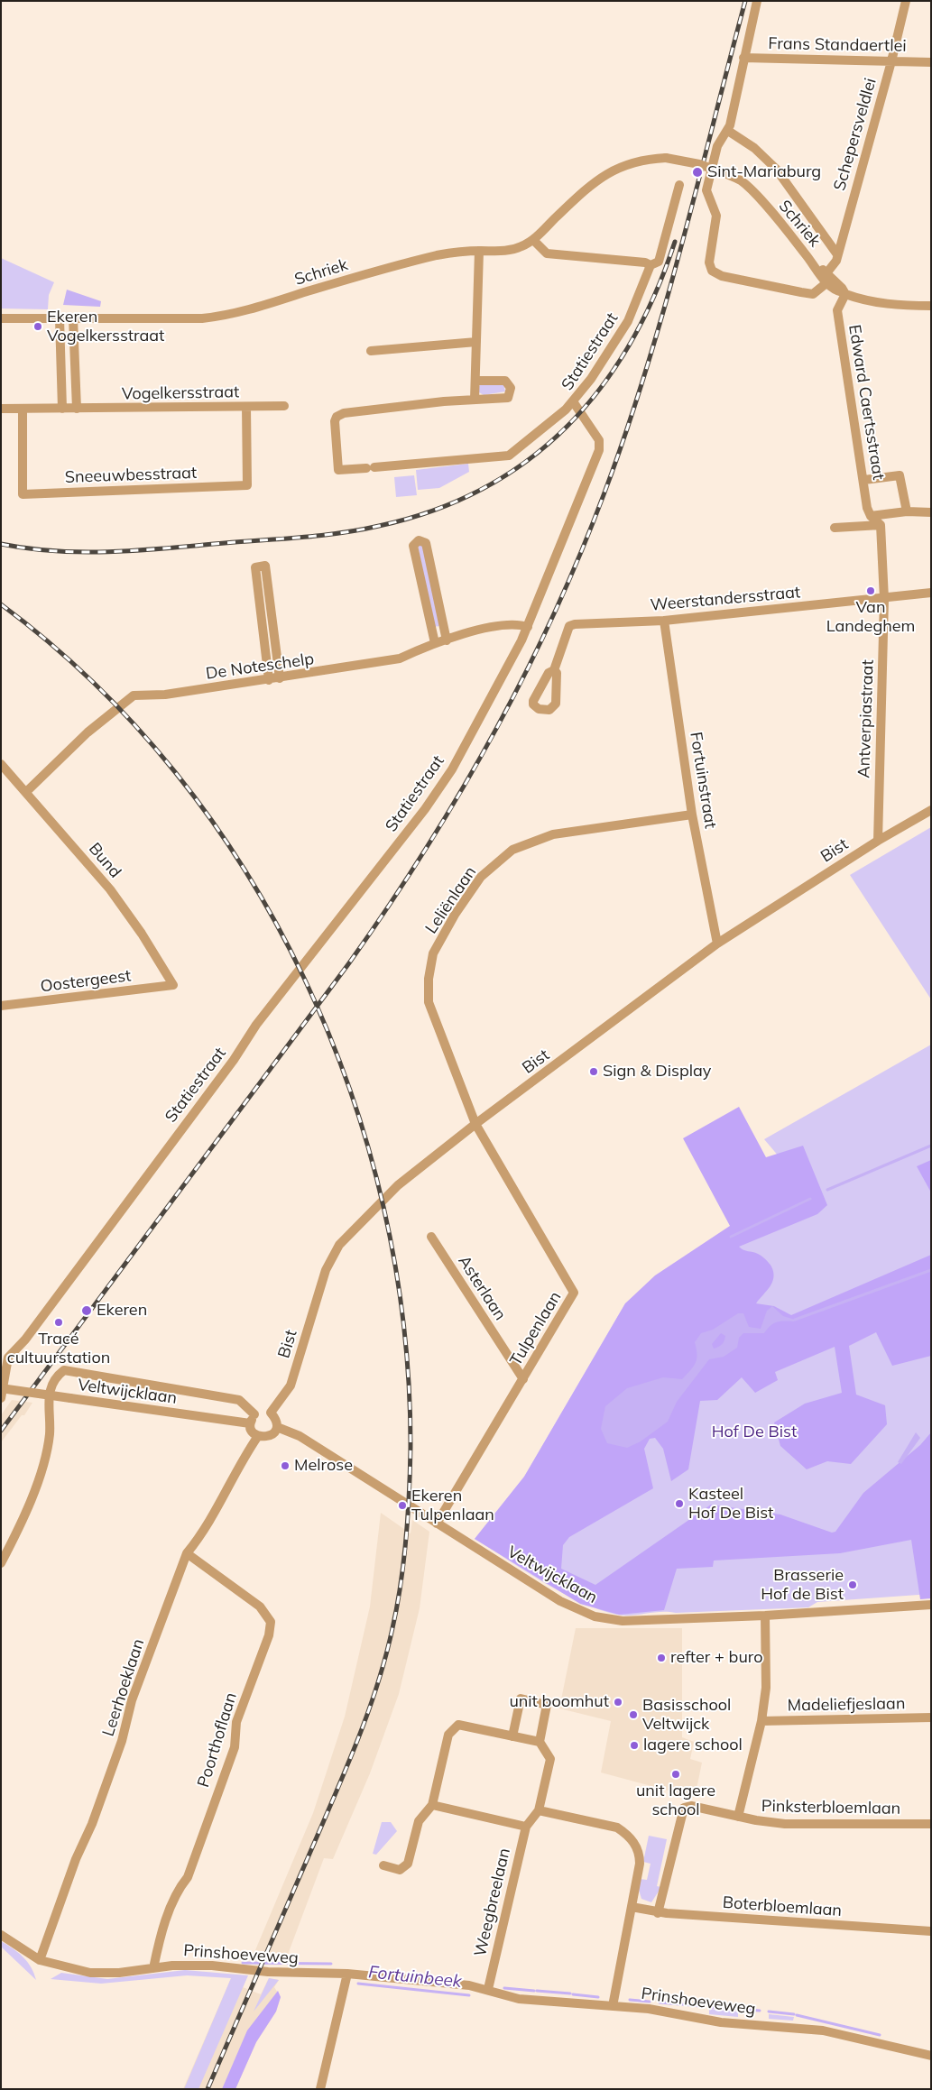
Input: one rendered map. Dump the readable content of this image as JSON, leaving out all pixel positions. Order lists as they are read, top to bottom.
{
  "streets": {
    "street": [
      "Frans Standaertlei",
      "Schepersveldlei",
      "Schriek",
      "Statiestraat",
      "Vogelkersstraat",
      "Edward Caertsstraat",
      "Sneeuwbesstraat",
      "Weerstandersstraat",
      "De Noteschelp",
      "Antverpiastraat",
      "Fortuinstraat",
      "Bist",
      "Bund",
      "Leliënlaan",
      "Oostergeest",
      "Asterlaan",
      "Tulpenlaan",
      "Veltwijcklaan",
      "Leerhoeklaan",
      "Madeliefjeslaan",
      "Poorthoflaan",
      "Pinksterbloemlaan",
      "Weegbreelaan",
      "Boterbloemlaan",
      "Prinshoeveweg"
    ]
  },
  "crossings": [
    ["Frans Standaertlei", "Schepersveldlei"],
    ["Schepersveldlei", "Schriek"],
    ["Schriek", "Edward Caertsstraat"],
    ["Statiestraat", "De Noteschelp"],
    ["Vogelkersstraat", "Sneeuwbesstraat"],
    ["Weerstandersstraat", "Antverpiastraat"],
    ["Weerstandersstraat", "Fortuinstraat"],
    ["De Noteschelp", "Bund"],
    ["Antverpiastraat", "Bist"],
    ["Fortuinstraat", "Bist"],
    ["Fortuinstraat", "Leliënlaan"],
    ["Bist", "Leliënlaan"],
    ["Bist", "Tulpenlaan"],
    ["Bist", "Veltwijcklaan"],
    ["Bist", "Leerhoeklaan"],
    ["Bund", "Oostergeest"],
    ["Leliënlaan", "Tulpenlaan"],
    ["Asterlaan", "Tulpenlaan"],
    ["Tulpenlaan", "Veltwijcklaan"],
    ["Veltwijcklaan", "Leerhoeklaan"],
    ["Leerhoeklaan", "Poorthoflaan"],
    ["Leerhoeklaan", "Prinshoeveweg"],
    ["Poorthoflaan", "Prinshoeveweg"],
    ["Pinksterbloemlaan", "Boterbloemlaan"],
    ["Weegbreelaan", "Prinshoeveweg"]
  ],
  "water": ["Fortuinbeek"],
  "parks": ["Hof De Bist"],
  "places": [
    "Sint-Mariaburg",
    "Ekeren Vogelkersstraat",
    "Van Landeghem",
    "Sign & Display",
    "Ekeren",
    "Tracé cultuurstation",
    "Melrose",
    "Kasteel Hof De Bist",
    "Ekeren Tulpenlaan",
    "Brasserie Hof de Bist",
    "refter + buro",
    "unit boomhut",
    "Basisschool Veltwijck",
    "lagere school",
    "unit lagere school"
  ]
}
